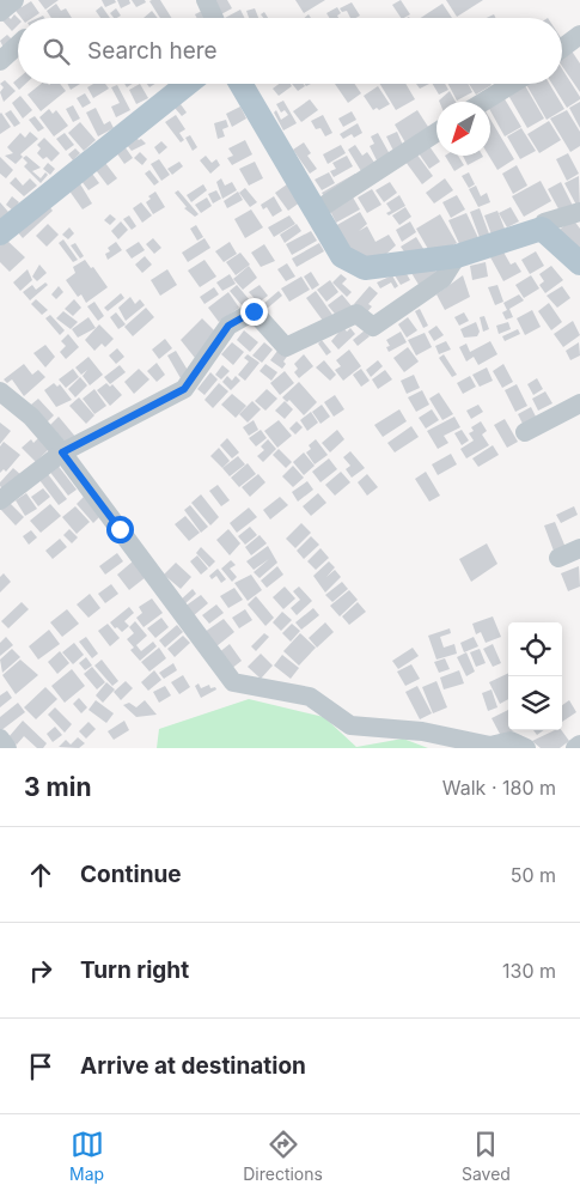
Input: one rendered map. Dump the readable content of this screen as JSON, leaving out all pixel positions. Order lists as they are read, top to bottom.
{
  "north": "bottom left",
  "page": {
    "search": "Search here",
    "heading": ["3 min", "Walk · 180 m"],
    "list": [
      ["Continue", "50 m"],
      ["Turn right", "130 m"],
      "Arrive at destination"
    ],
    "nav": ["Map", "Directions", "Saved"]
  }
}
